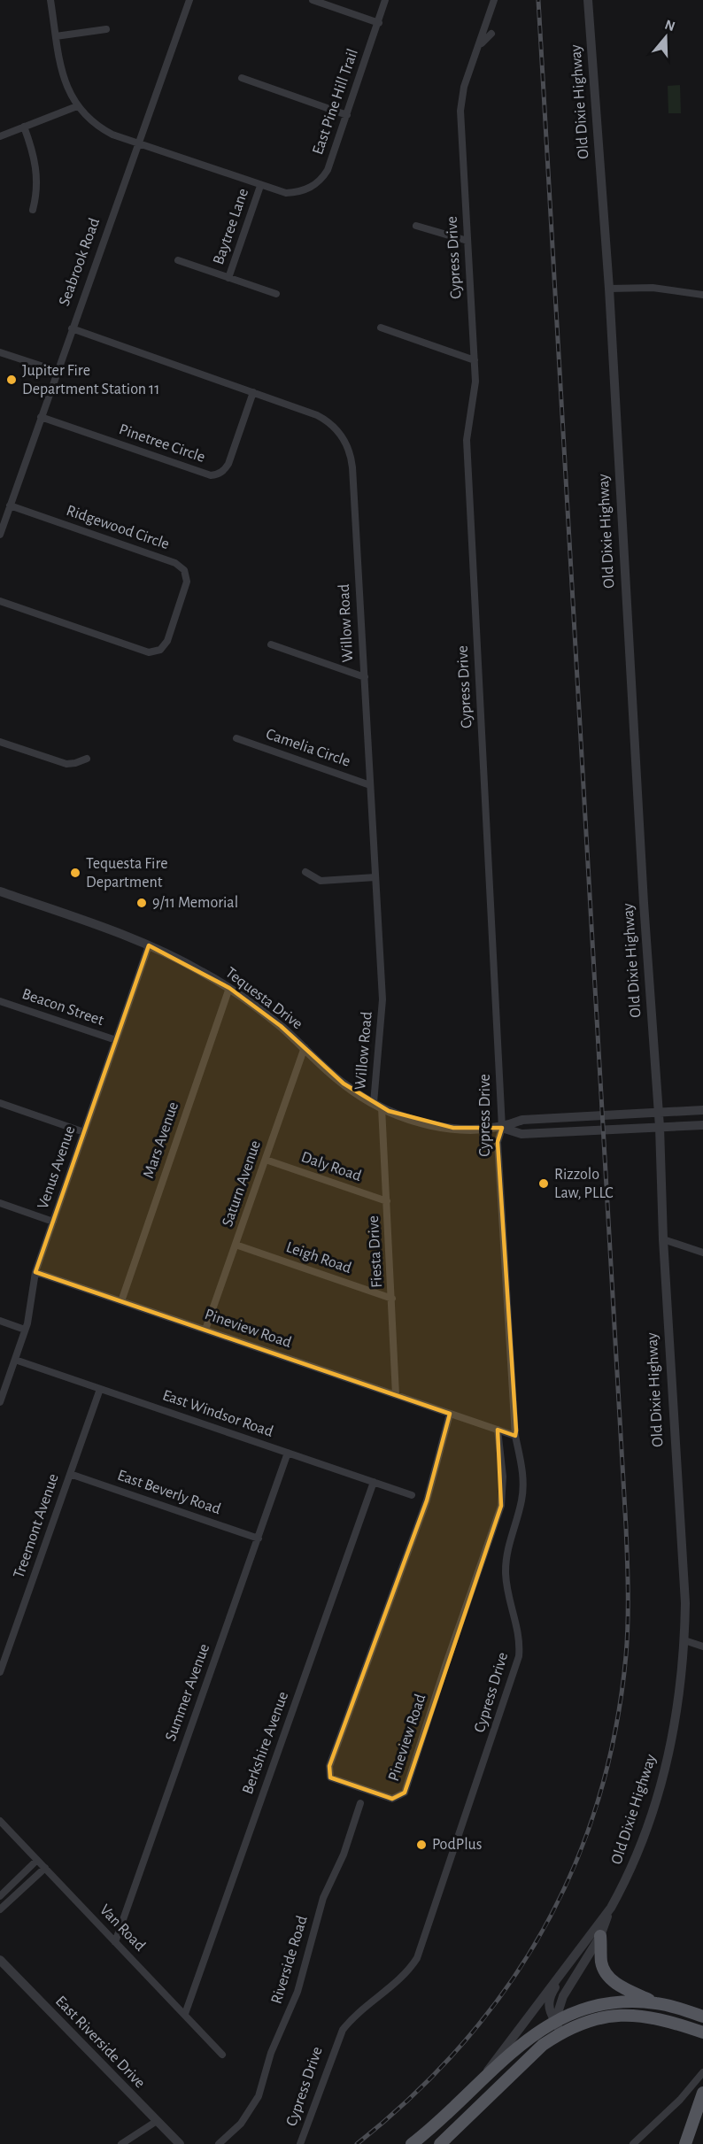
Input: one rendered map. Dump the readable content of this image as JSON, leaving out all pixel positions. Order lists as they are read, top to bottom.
{
  "streets": {
    "main road": ["Old Dixie Highway"],
    "street": [
      "East Pine Hill Trail",
      "Baytree Lane",
      "Cypress Drive",
      "Seabrook Road",
      "Pinetree Circle",
      "Ridgewood Circle",
      "Willow Road",
      "Camelia Circle",
      "Tequesta Drive",
      "Beacon Street",
      "Mars Avenue",
      "Daly Road",
      "Venus Avenue",
      "Saturn Avenue",
      "Fiesta Drive",
      "Leigh Road",
      "Pineview Road",
      "East Windsor Road",
      "East Beverly Road",
      "Treemont Avenue",
      "Summer Avenue",
      "Berkshire Avenue",
      "Van Road",
      "Riverside Road",
      "East Riverside Drive"
    ]
  },
  "crossings": [
    ["East Pine Hill Trail", "Baytree Lane"],
    ["East Pine Hill Trail", "Seabrook Road"],
    ["Old Dixie Highway", "Tequesta Drive"],
    ["Cypress Drive", "Tequesta Drive"],
    ["Cypress Drive", "Pineview Road"],
    ["Seabrook Road", "Pinetree Circle"],
    ["Seabrook Road", "Ridgewood Circle"],
    ["Seabrook Road", "Willow Road"],
    ["Pinetree Circle", "Willow Road"],
    ["Willow Road", "Camelia Circle"],
    ["Willow Road", "Tequesta Drive"],
    ["Willow Road", "Fiesta Drive"],
    ["Tequesta Drive", "Mars Avenue"],
    ["Tequesta Drive", "Venus Avenue"],
    ["Tequesta Drive", "Saturn Avenue"],
    ["Tequesta Drive", "Fiesta Drive"],
    ["Beacon Street", "Venus Avenue"],
    ["Mars Avenue", "Pineview Road"],
    ["Daly Road", "Saturn Avenue"],
    ["Daly Road", "Fiesta Drive"],
    ["Venus Avenue", "Pineview Road"],
    ["Venus Avenue", "East Windsor Road"],
    ["Saturn Avenue", "Leigh Road"],
    ["Saturn Avenue", "Pineview Road"],
    ["Fiesta Drive", "Leigh Road"],
    ["Fiesta Drive", "Pineview Road"],
    ["East Windsor Road", "Treemont Avenue"],
    ["East Windsor Road", "Summer Avenue"],
    ["East Windsor Road", "Berkshire Avenue"],
    ["East Beverly Road", "Treemont Avenue"],
    ["East Beverly Road", "Summer Avenue"],
    ["Summer Avenue", "Van Road"],
    ["Berkshire Avenue", "Van Road"]
  ],
  "places": [
    "Jupiter Fire Department Station 11",
    "Tequesta Fire Department",
    "9/11 Memorial",
    "Rizzolo Law, PLLC",
    "PodPlus"
  ],
  "north": "top"
}
